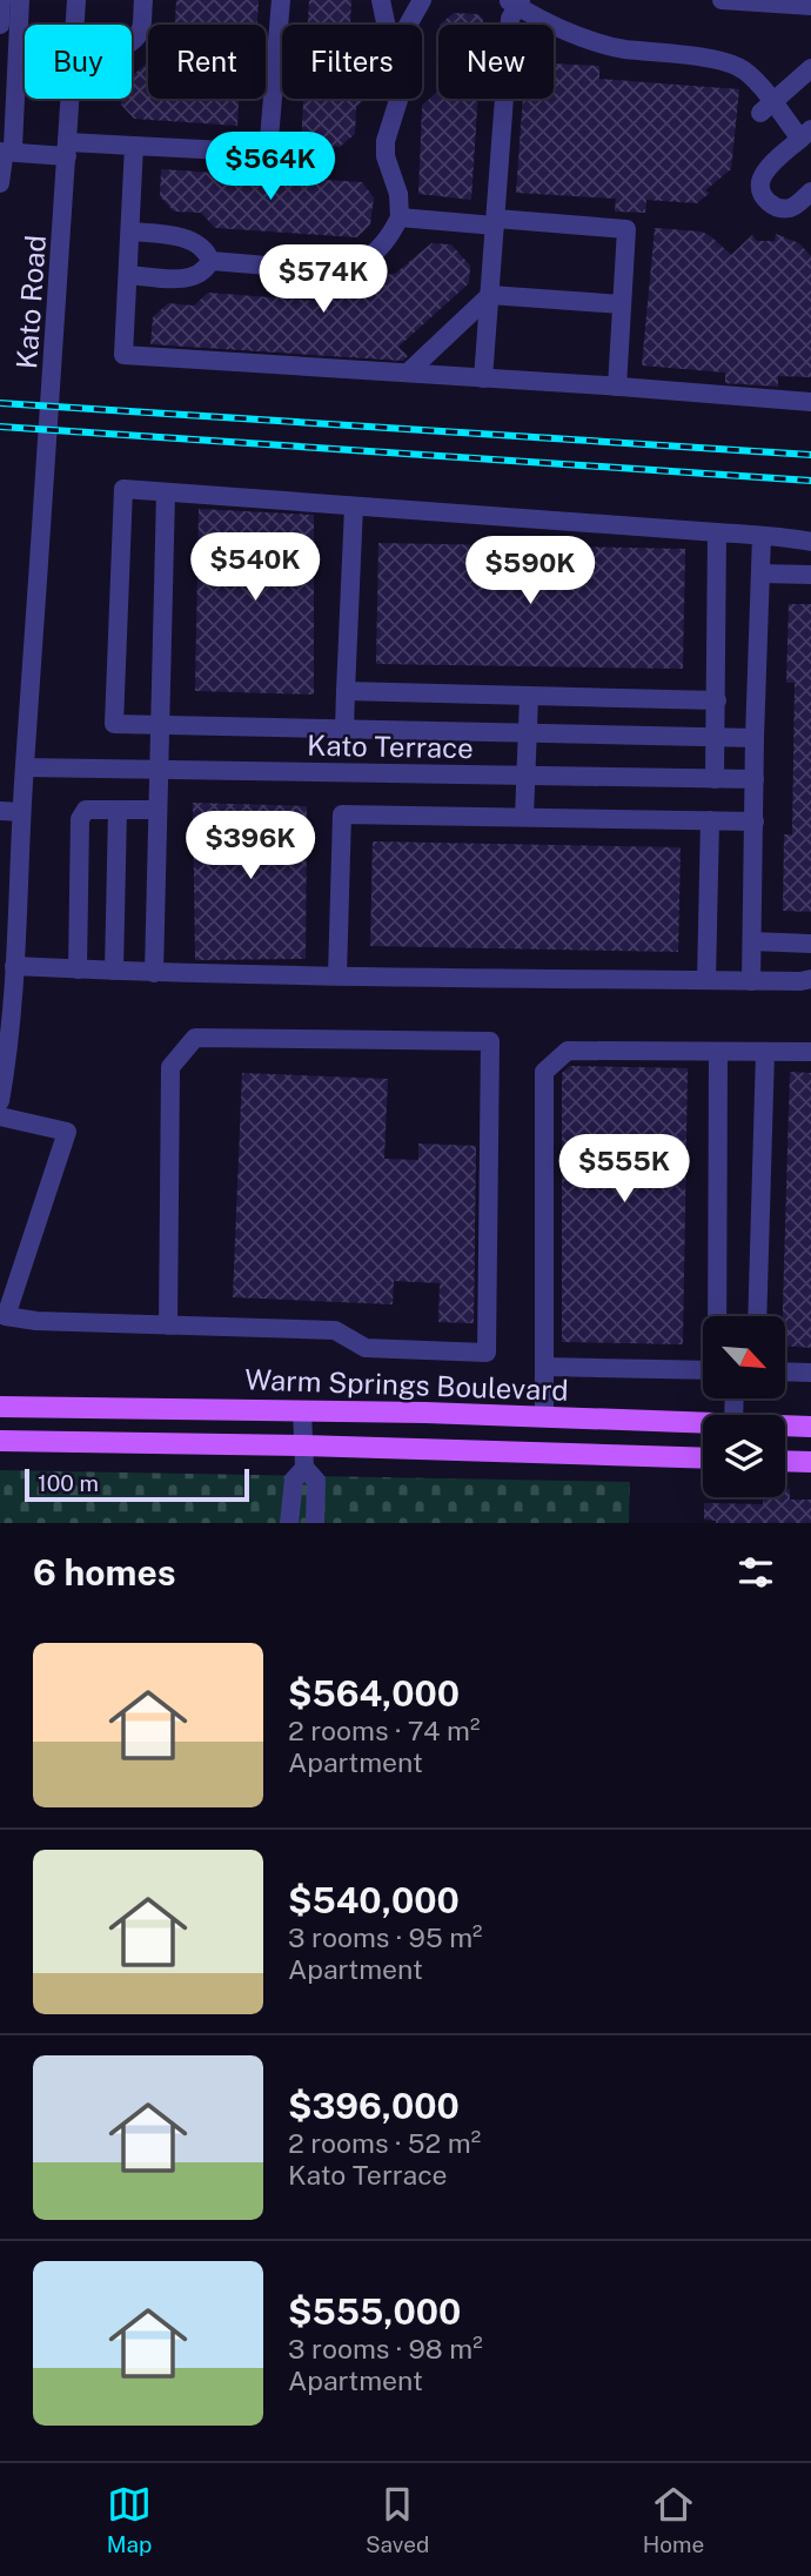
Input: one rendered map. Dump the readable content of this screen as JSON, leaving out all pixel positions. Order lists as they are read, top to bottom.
{
  "streets": {
    "main road": ["Warm Springs Boulevard"],
    "street": ["Kato Road", "Kato Terrace"]
  },
  "crossings": [
    ["Kato Road", "Kato Terrace"]
  ],
  "scale_bar": "100 m",
  "north": "bottom right",
  "page": {
    "chip": [
      "Buy",
      "Rent",
      "Filters",
      "New"
    ],
    "price": [
      "$564K",
      "$574K",
      "$540K",
      "$590K",
      "$396K",
      "$555K"
    ],
    "scale": "100 m",
    "heading": "6 homes",
    "list": [
      {
        "name": "$564,000",
        "note": "2 rooms · 74 m² · Apartment"
      },
      {
        "name": "$540,000",
        "note": "3 rooms · 95 m² · Apartment"
      },
      {
        "name": "$396,000",
        "note": "2 rooms · 52 m² · Kato Terrace"
      },
      {
        "name": "$555,000",
        "note": "3 rooms · 98 m² · Apartment"
      }
    ],
    "tabs": ["Map", "Saved", "Home"]
  }
}
